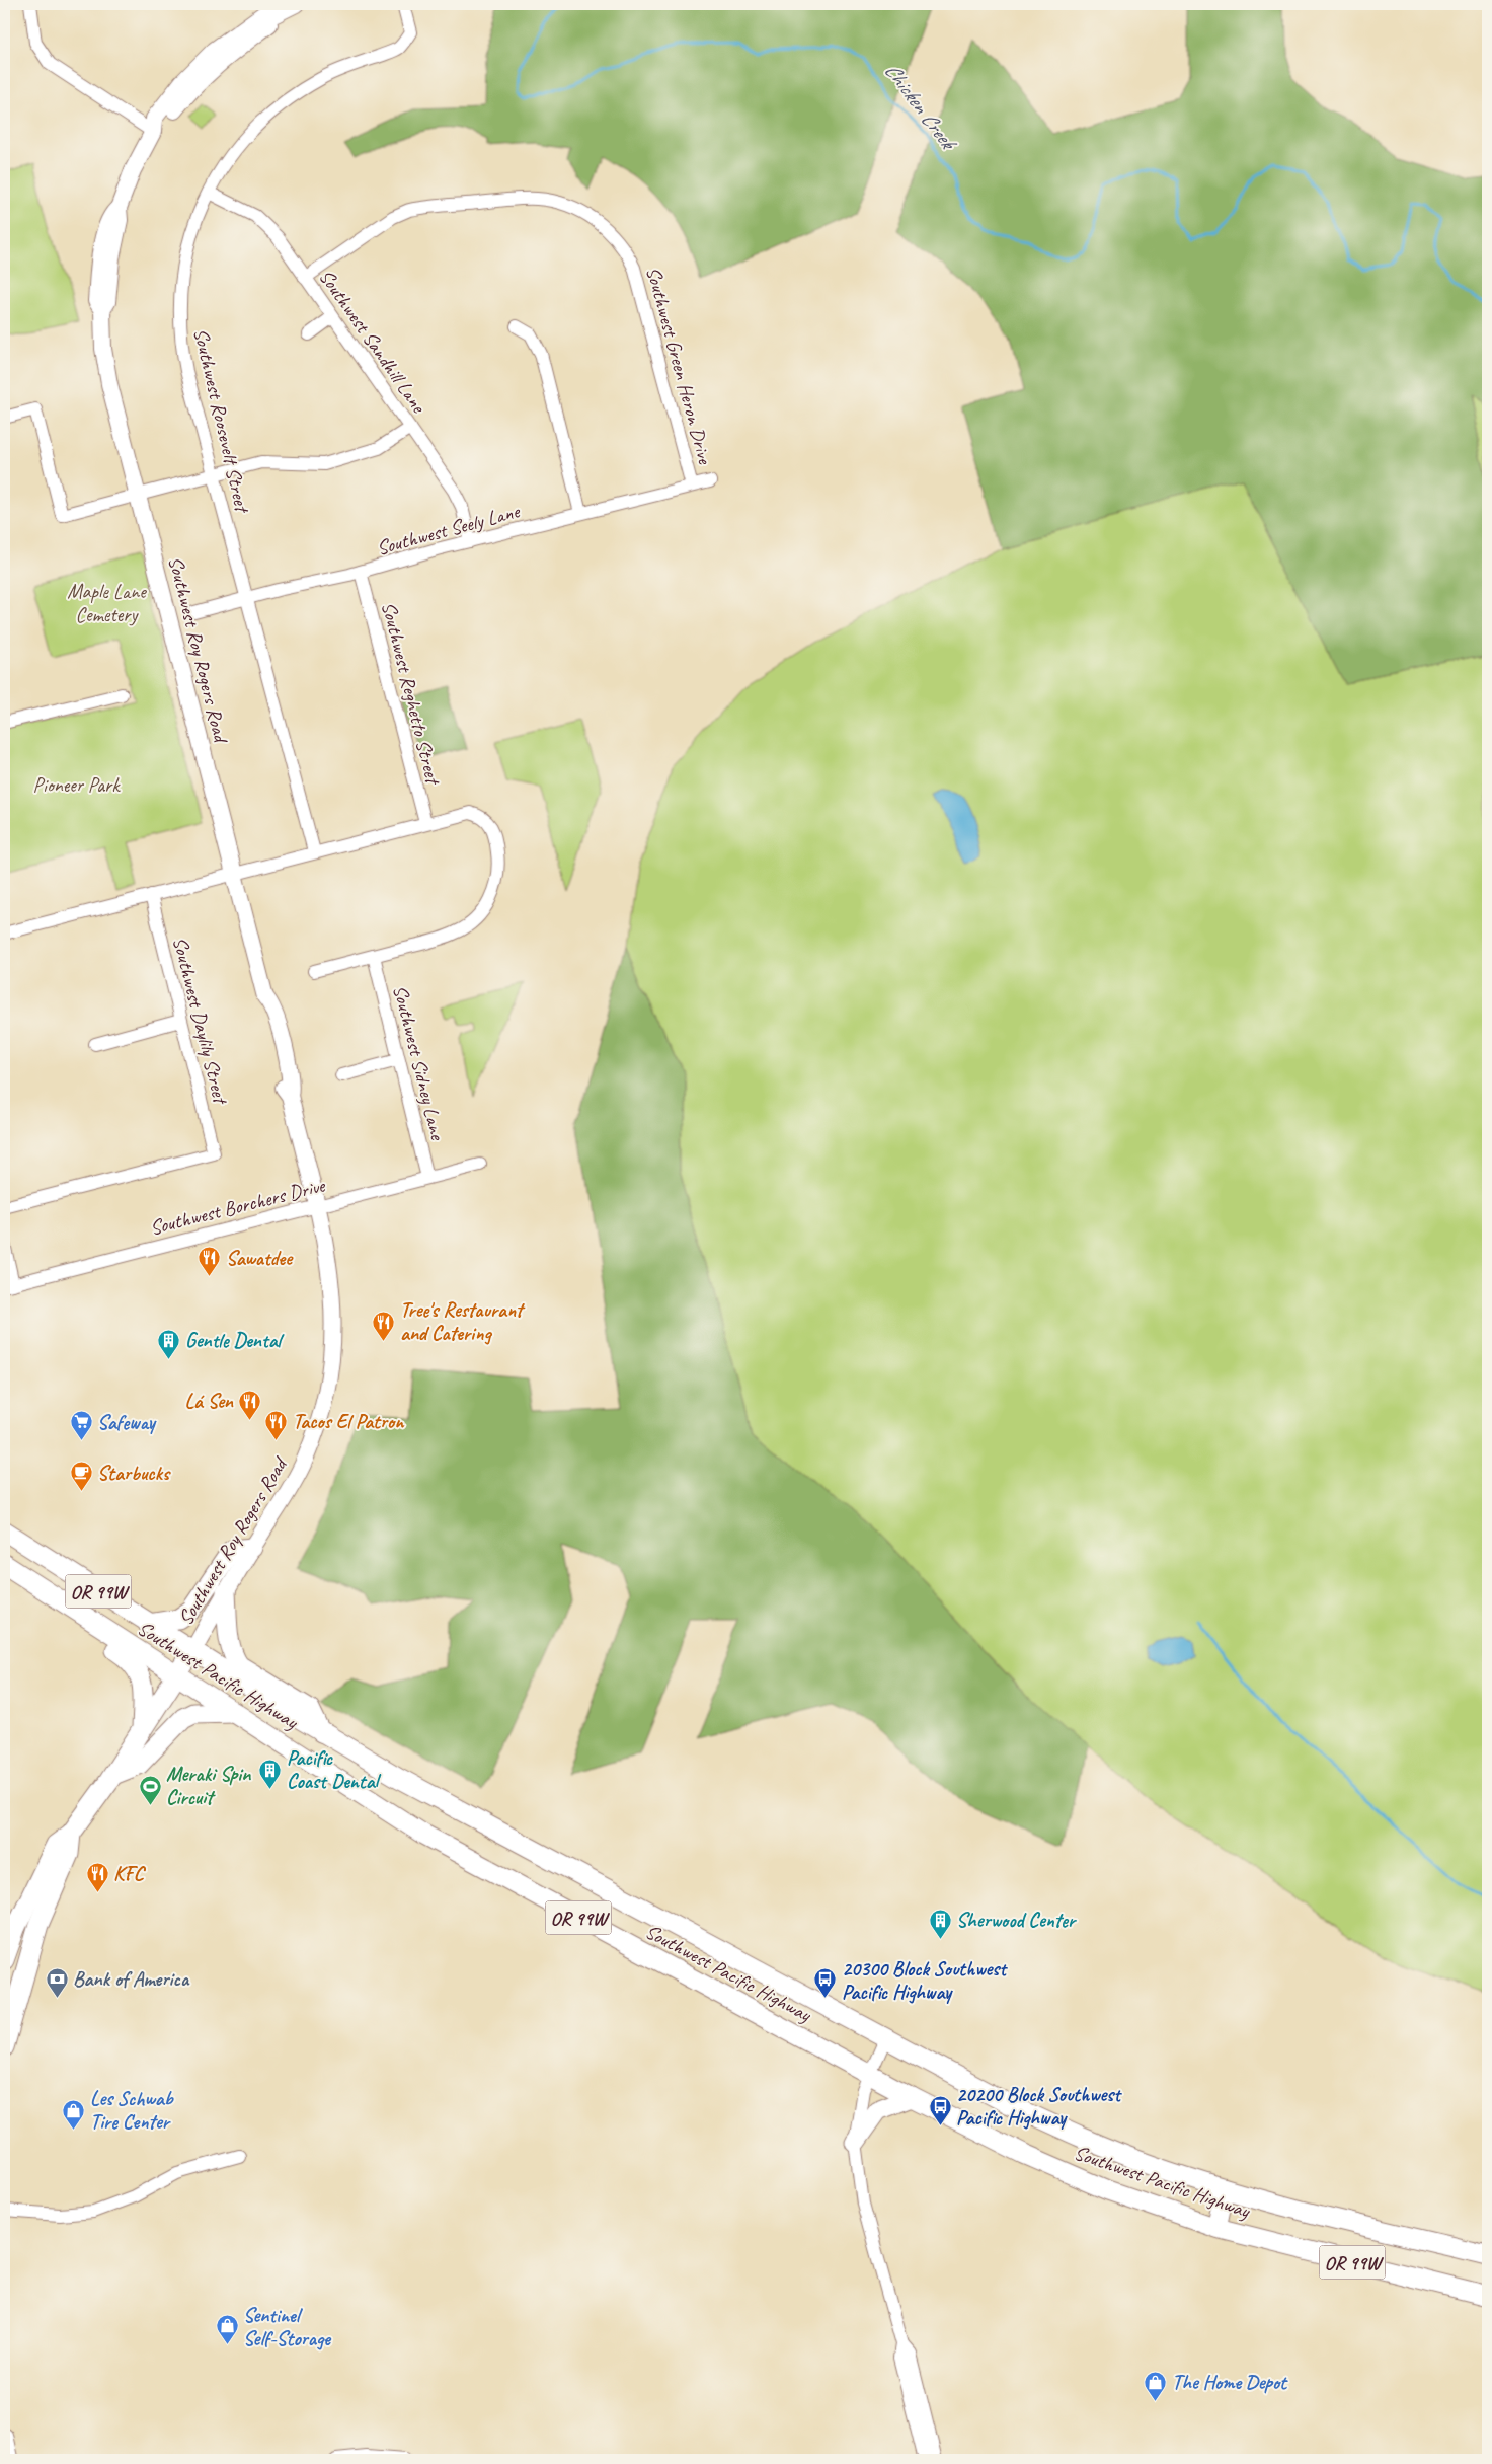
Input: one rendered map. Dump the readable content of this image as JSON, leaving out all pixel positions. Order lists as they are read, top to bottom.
{
  "streets": {
    "highway": ["OR 99W", "Southwest Pacific Highway"],
    "main road": ["Southwest Roy Rogers Road"],
    "street": [
      "Southwest Sandhill Lane",
      "Southwest Green Heron Drive",
      "Southwest Roosevelt Street",
      "Southwest Seely Lane",
      "Southwest Reghetto Street",
      "Southwest Daylily Street",
      "Southwest Sidney Lane",
      "Southwest Borchers Drive"
    ]
  },
  "crossings": [
    ["Southwest Sandhill Lane", "Southwest Green Heron Drive"],
    ["Southwest Sandhill Lane", "Southwest Roosevelt Street"],
    ["Southwest Sandhill Lane", "Southwest Seely Lane"],
    ["Southwest Green Heron Drive", "Southwest Seely Lane"],
    ["Southwest Roosevelt Street", "Southwest Seely Lane"],
    ["Southwest Seely Lane", "Southwest Reghetto Street"],
    ["Southwest Roy Rogers Road", "Southwest Borchers Drive"],
    ["Southwest Roy Rogers Road", "Southwest Pacific Highway"],
    ["Southwest Sidney Lane", "Southwest Borchers Drive"]
  ],
  "water": ["Chicken Creek"],
  "parks": ["Maple Lane Cemetery", "Pioneer Park"],
  "places": {
    "restaurant": [
      "Sawatdee",
      "Tree's Restaurant and Catering",
      "Lá Sen",
      "Tacos El Patron",
      "KFC"
    ],
    "building": ["Gentle Dental", "Pacific Coast Dental", "Sherwood Center"],
    "supermarket": ["Safeway"],
    "cafe": ["Starbucks"],
    "sports": ["Meraki Spin Circuit"],
    "bank": ["Bank of America"],
    "bus stop": ["20300 Block Southwest Pacific Highway", "20200 Block Southwest Pacific Highway"],
    "shop": ["Les Schwab Tire Center", "Sentinel Self-Storage", "The Home Depot"]
  }
}
